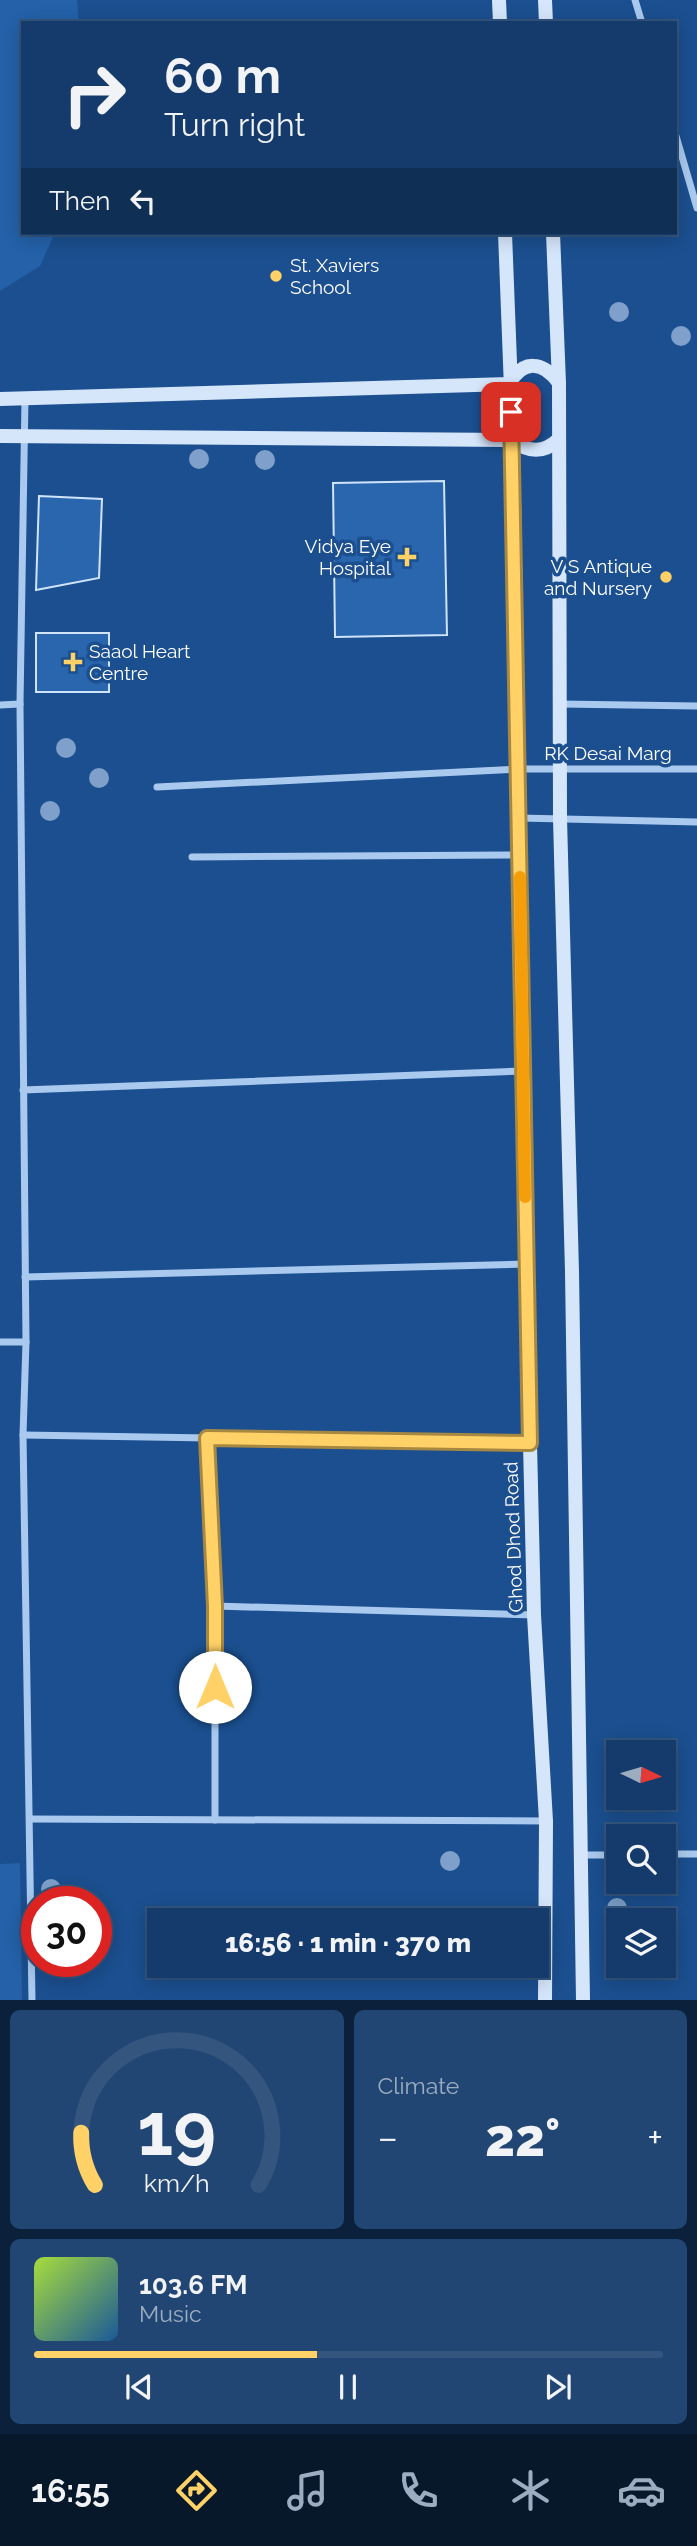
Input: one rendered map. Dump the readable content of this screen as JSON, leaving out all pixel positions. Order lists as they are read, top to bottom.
{
  "streets": {
    "main road": ["Ghod Dhod Road"],
    "street": ["RK Desai Marg"]
  },
  "crossings": [
    ["RK Desai Marg", "Ghod Dhod Road"]
  ],
  "places": {
    "other": ["St. Xaviers School", "V S Antique and Nursery"],
    "health": ["Vidya Eye Hospital", "Saaol Heart Centre"]
  },
  "north": "right",
  "page": {
    "turn": ["60 m", "Turn right"],
    "then": "Then",
    "limit": "30",
    "trip": "16:56 · 1 min · 370 m",
    "tile": "Climate",
    "heat": ["−", "22°", "+"],
    "song": ["103.6 FM", "Music"],
    "tabs": "16:55",
    "gauge": ["19", "km/h"]
  }
}
